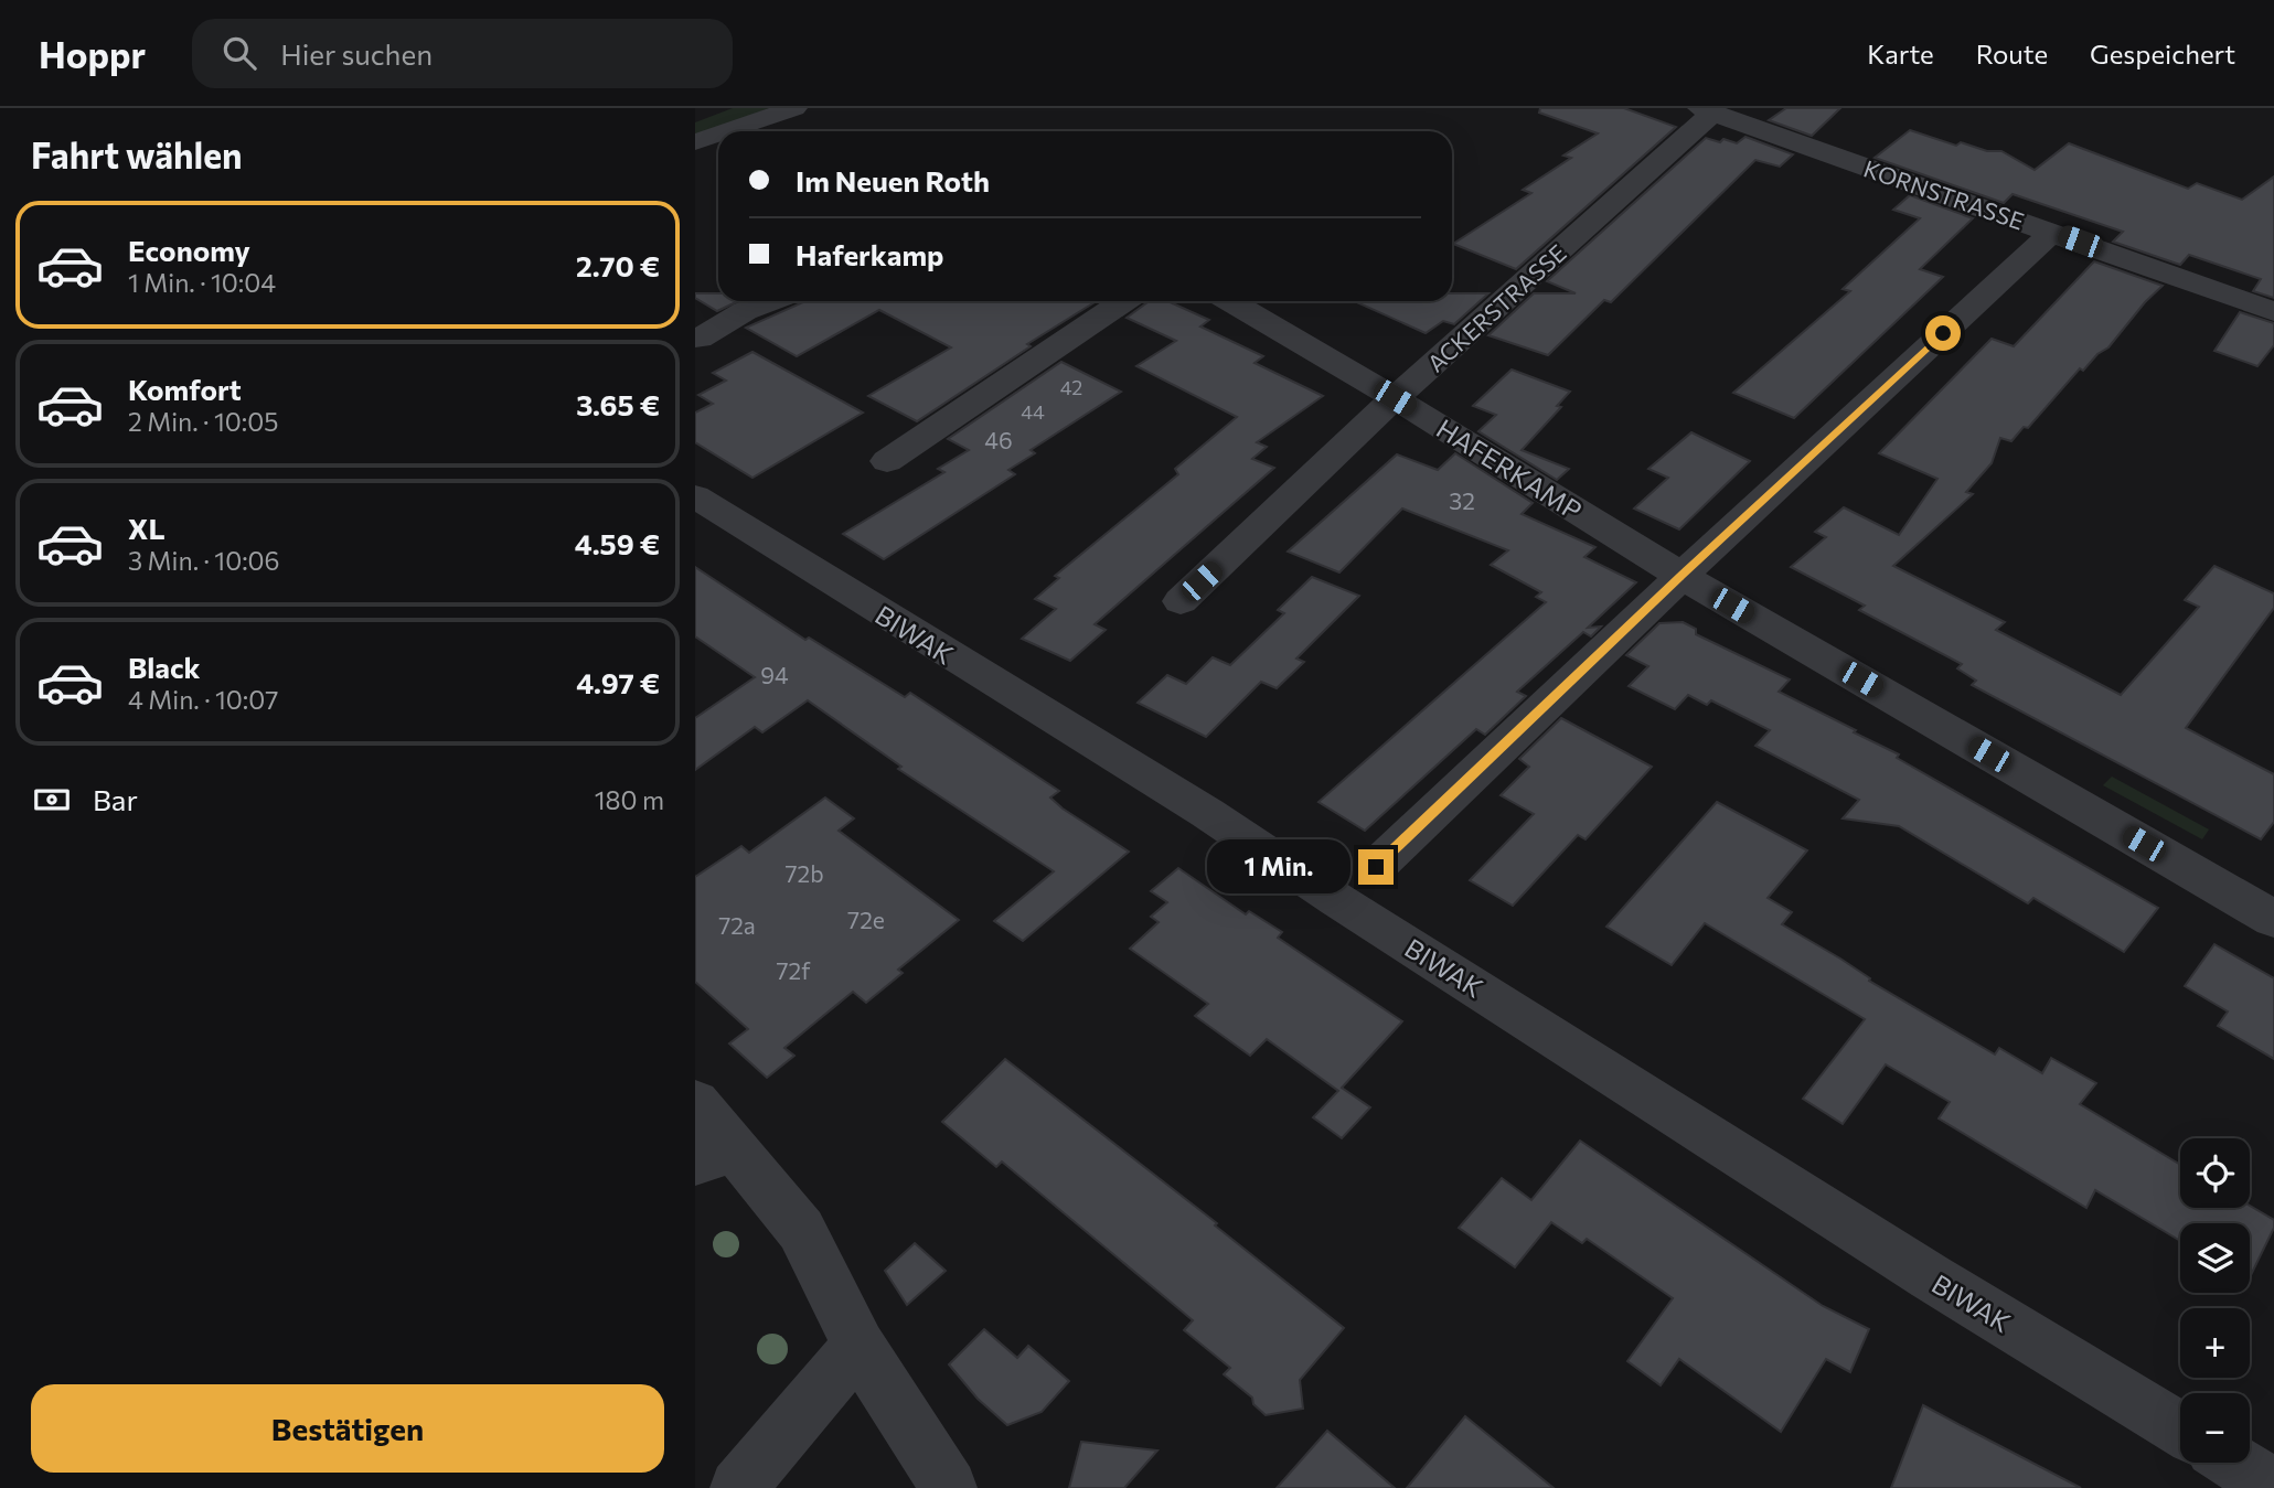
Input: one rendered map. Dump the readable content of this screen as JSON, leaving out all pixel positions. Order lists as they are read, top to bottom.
{
  "streets": {
    "street": [
      "KORNSTRASSE",
      "ACKERSTRASSE",
      "HAFERKAMP",
      "BIWAK"
    ]
  },
  "crossings": [
    ["KORNSTRASSE", "ACKERSTRASSE"],
    ["ACKERSTRASSE", "HAFERKAMP"]
  ],
  "house_numbers": [
    "42",
    "44",
    "46",
    "32",
    "94",
    "72b",
    "72e",
    "72a",
    "72f"
  ],
  "page": {
    "header": "Hoppr",
    "search": "Hier suchen",
    "nav": ["Karte", "Route", "Gespeichert"],
    "heading": "Fahrt wählen",
    "banner": ["Im Neuen Roth", "Haferkamp"],
    "list": [
      {
        "name": "Economy",
        "note": "1 Min. · 10:04",
        "value": "2.70 €"
      },
      {
        "name": "Komfort",
        "note": "2 Min. · 10:05",
        "value": "3.65 €"
      },
      {
        "name": "XL",
        "note": "3 Min. · 10:06",
        "value": "4.59 €"
      },
      {
        "name": "Black",
        "note": "4 Min. · 10:07",
        "value": "4.97 €"
      }
    ],
    "pay": ["Bar", "180 m"],
    "bubble": "1 Min.",
    "map_buttons": ["+", "−"],
    "buttons": "Bestätigen"
  }
}
